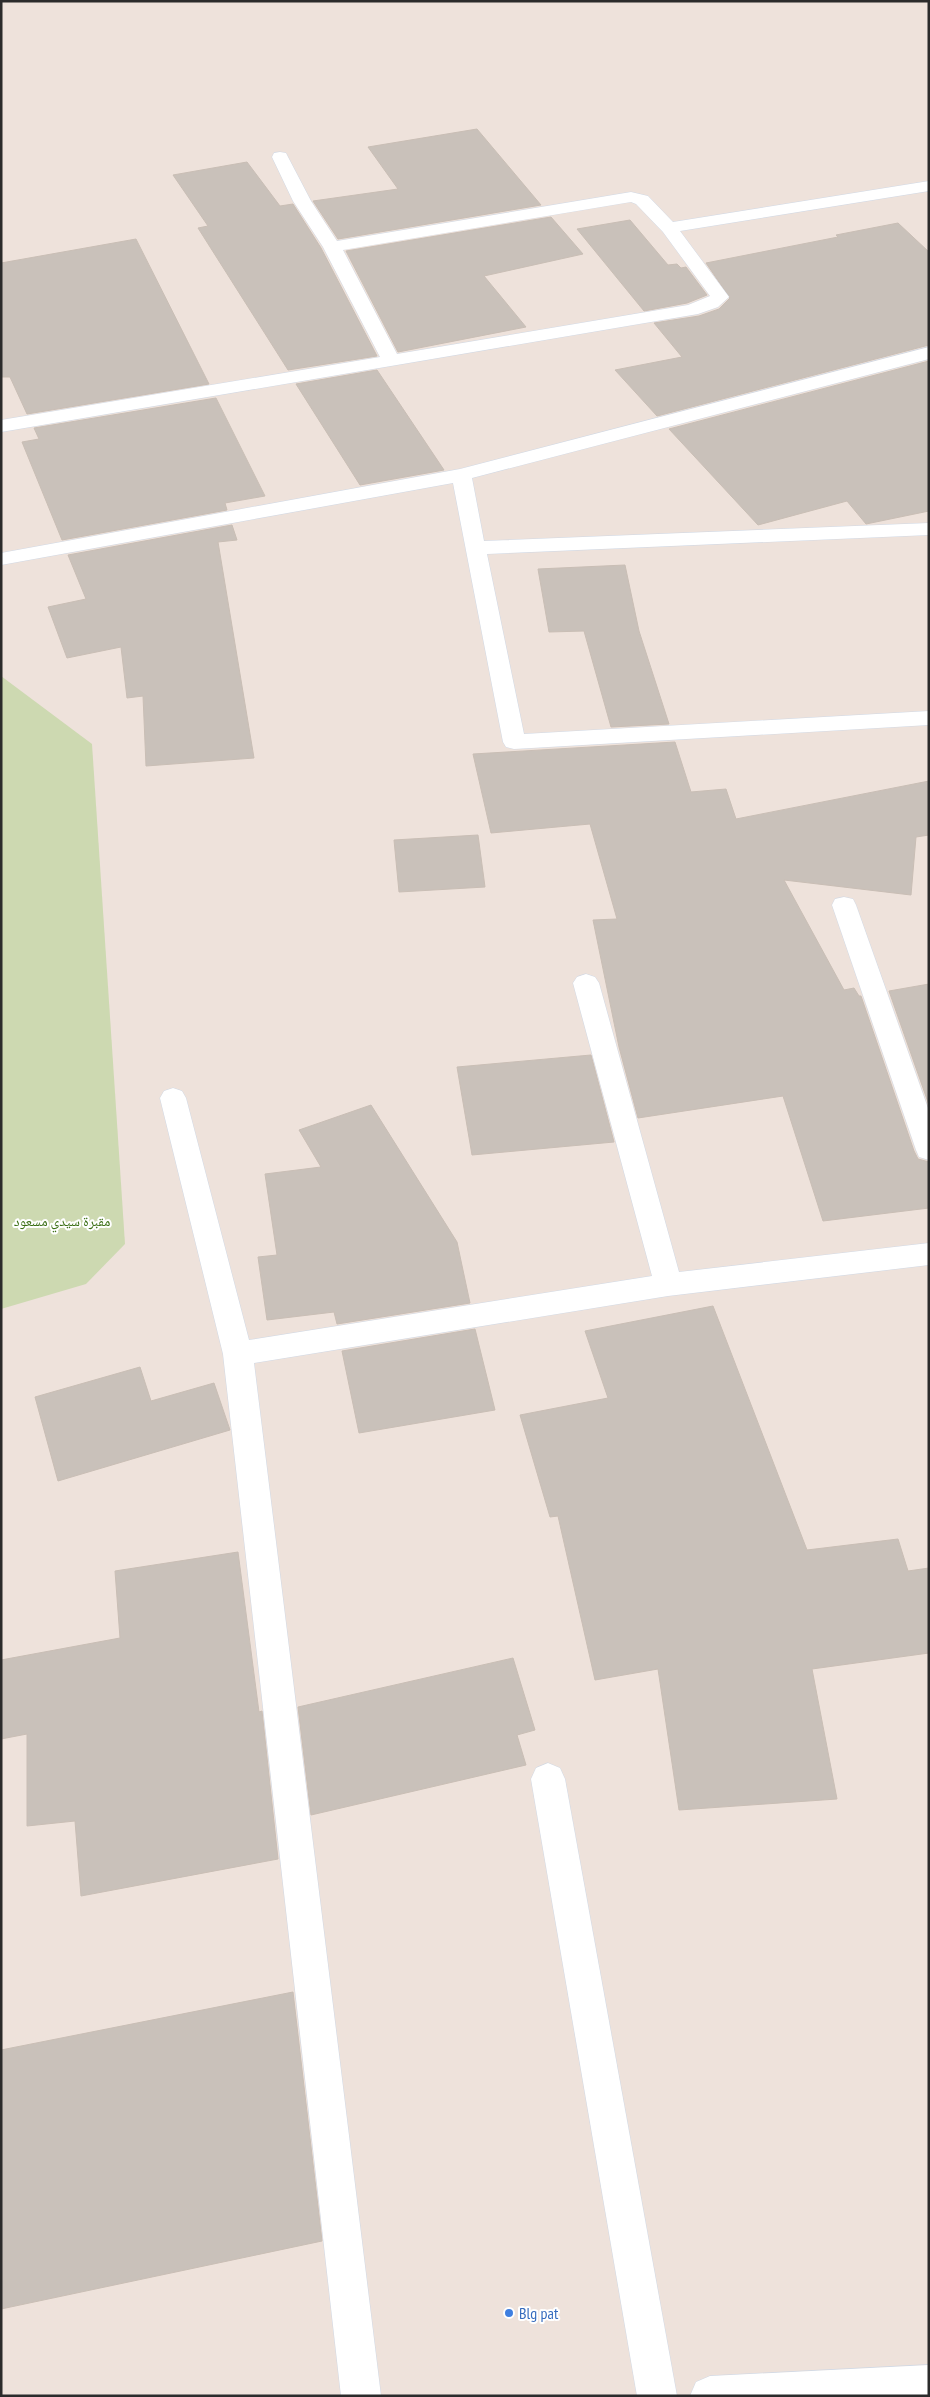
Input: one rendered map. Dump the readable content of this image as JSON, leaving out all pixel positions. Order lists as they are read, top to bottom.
{
  "parks": ["مقبرة سيدي مسعود"],
  "places": ["Blg pat"]
}
